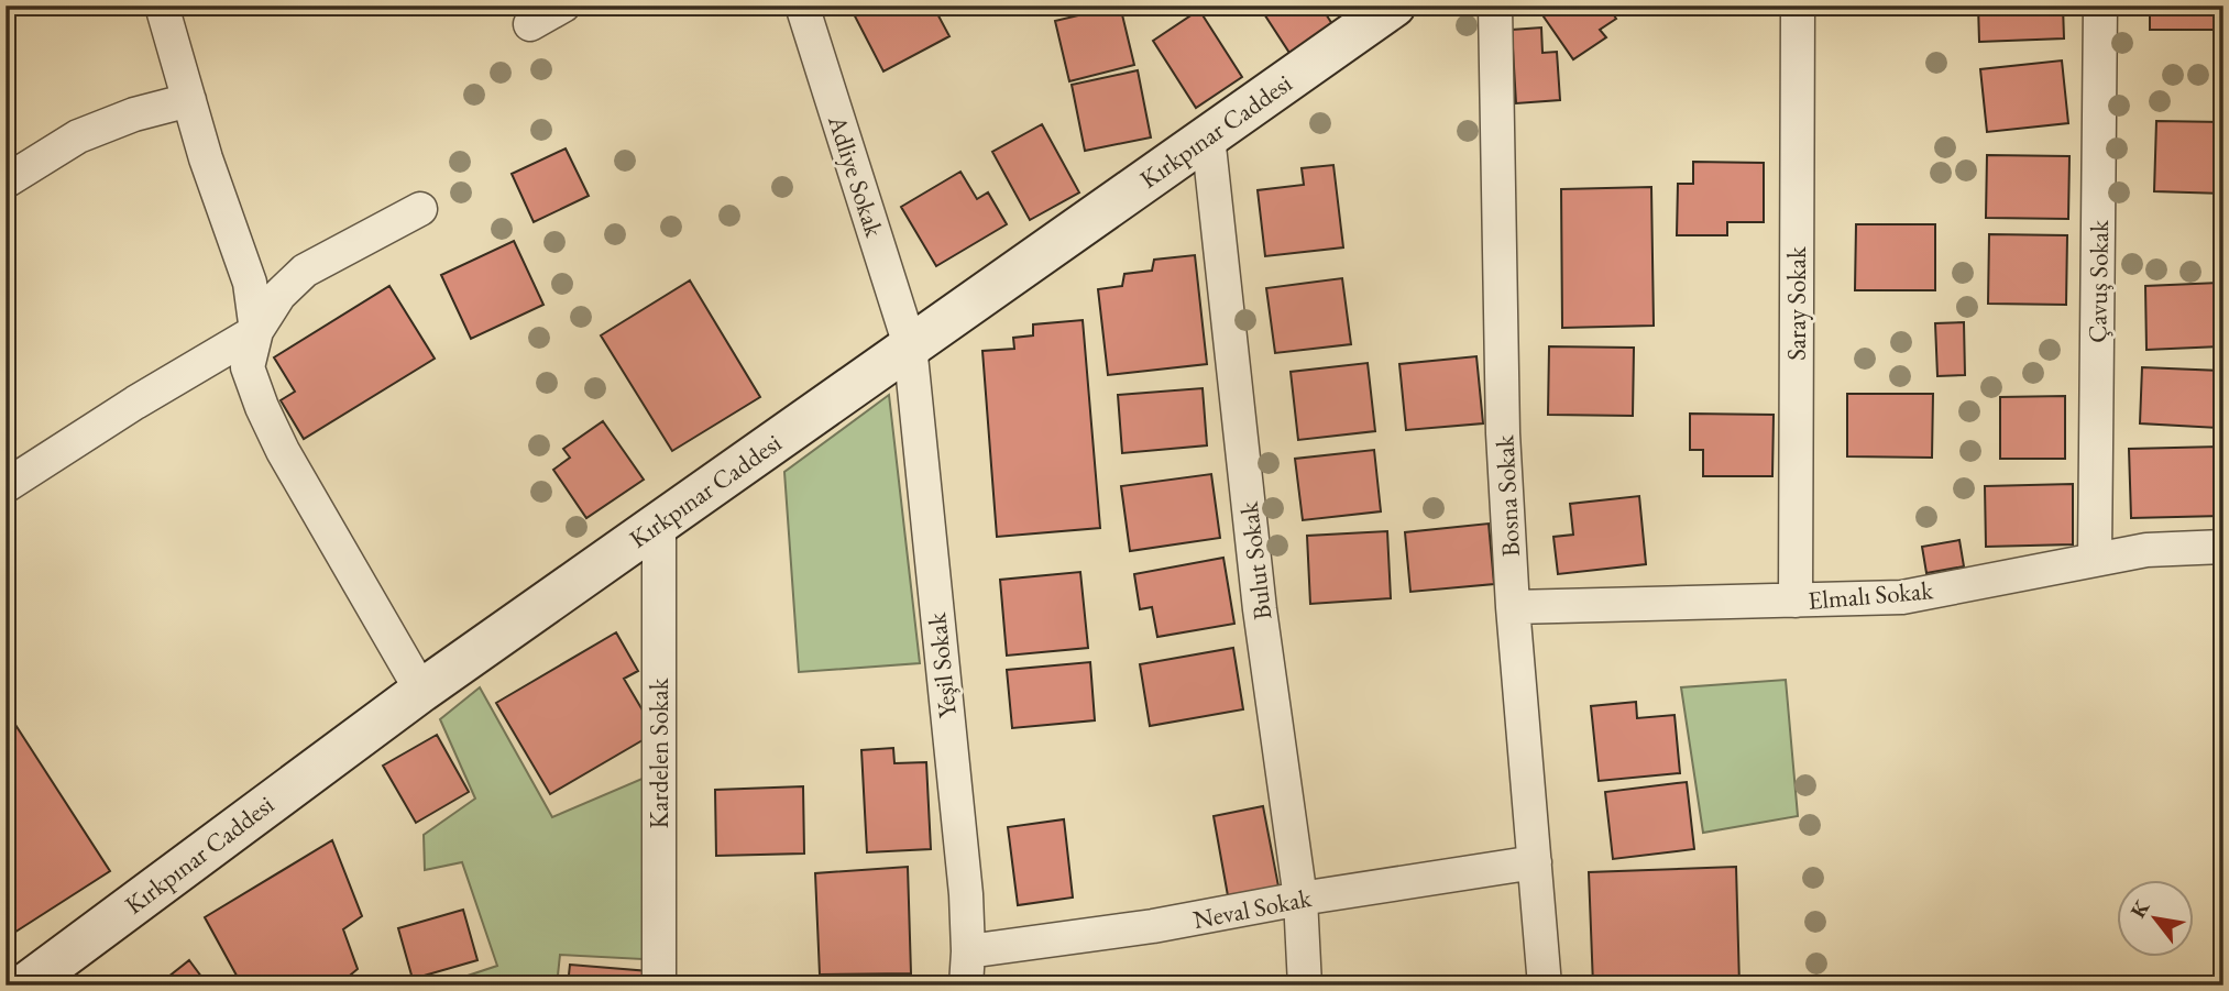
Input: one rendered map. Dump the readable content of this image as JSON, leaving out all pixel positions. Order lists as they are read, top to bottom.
{
  "streets": {
    "street": [
      "Kırkpınar Caddesi",
      "Adliye Sokak",
      "Çavuş Sokak",
      "Saray Sokak",
      "Bosna Sokak",
      "Bulut Sokak",
      "Elmalı Sokak",
      "Yeşil Sokak",
      "Kardelen Sokak",
      "Neval Sokak"
    ]
  },
  "crossings": [
    ["Kırkpınar Caddesi", "Adliye Sokak"],
    ["Kırkpınar Caddesi", "Bulut Sokak"],
    ["Kırkpınar Caddesi", "Yeşil Sokak"],
    ["Kırkpınar Caddesi", "Kardelen Sokak"],
    ["Adliye Sokak", "Yeşil Sokak"],
    ["Çavuş Sokak", "Elmalı Sokak"],
    ["Saray Sokak", "Elmalı Sokak"],
    ["Bosna Sokak", "Elmalı Sokak"],
    ["Bosna Sokak", "Neval Sokak"],
    ["Bulut Sokak", "Neval Sokak"],
    ["Yeşil Sokak", "Neval Sokak"]
  ],
  "north": "top left"
}
